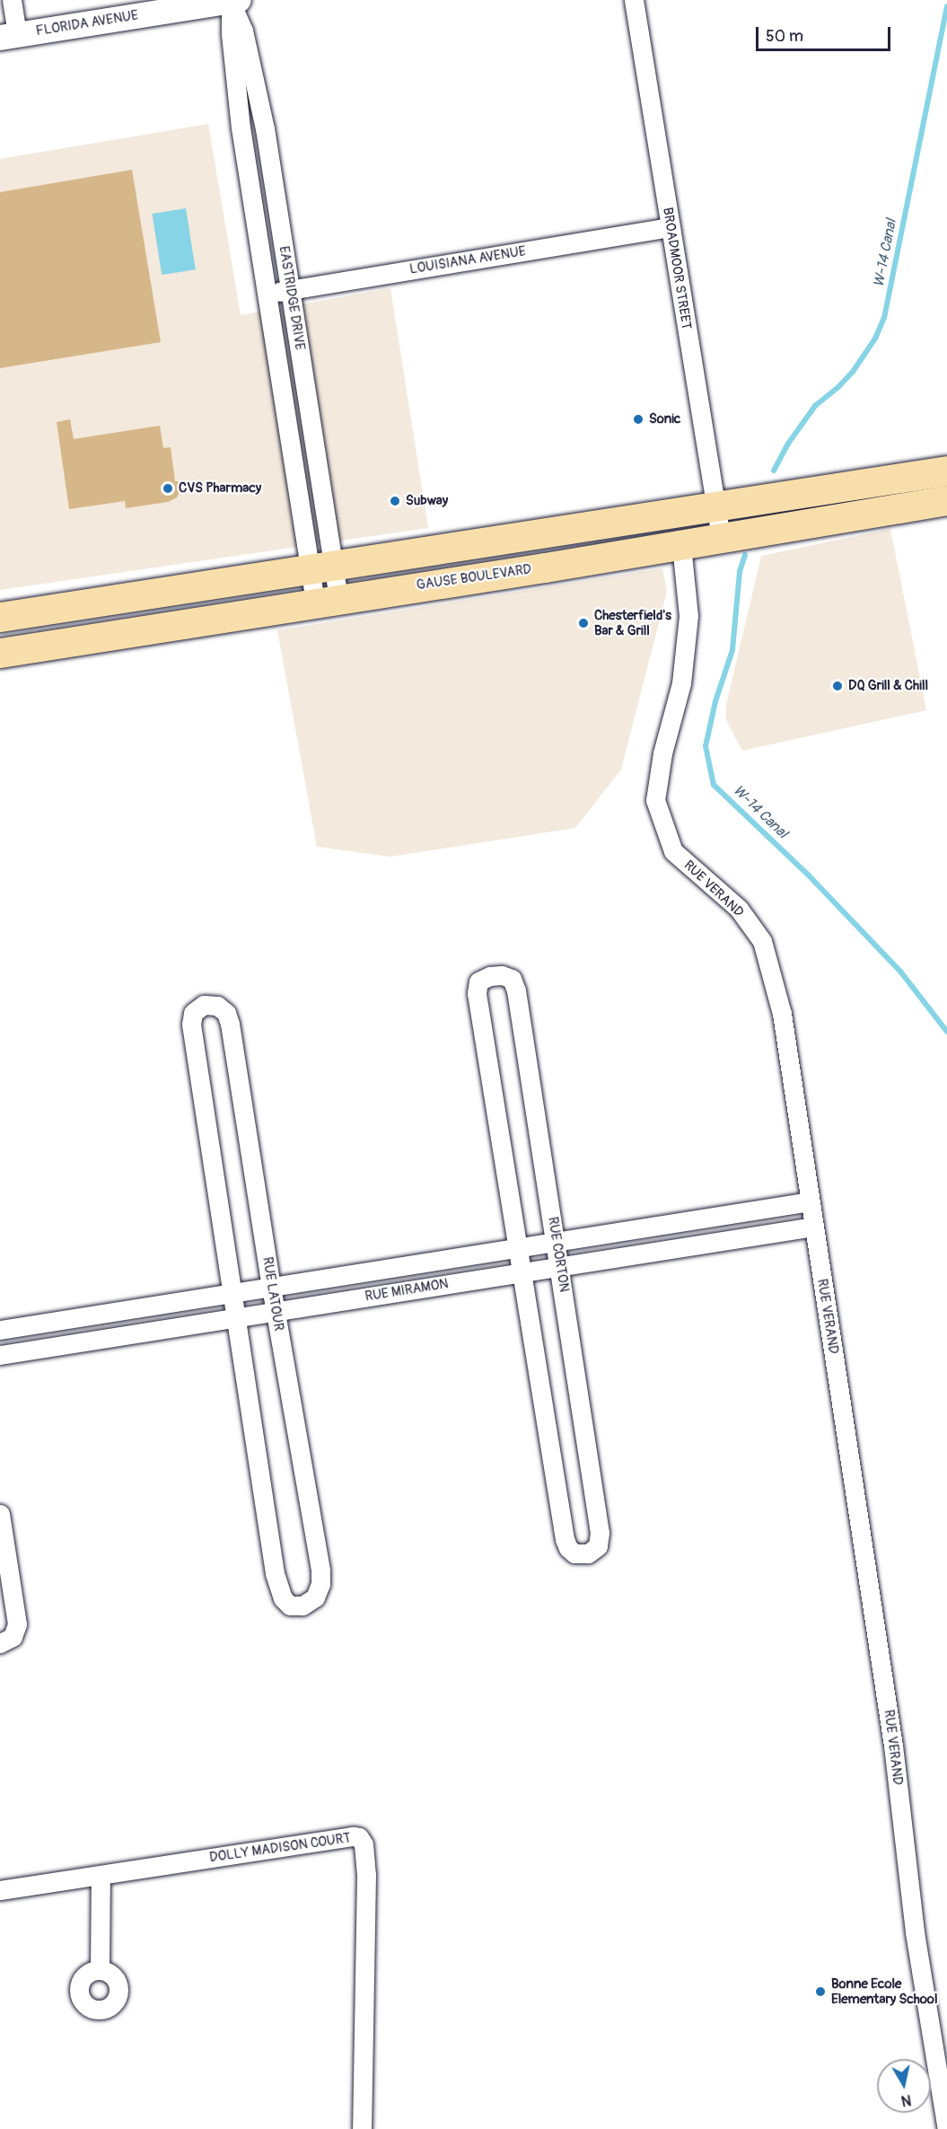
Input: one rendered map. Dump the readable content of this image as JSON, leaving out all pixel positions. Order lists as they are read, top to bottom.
{
  "streets": {
    "main road": ["GAUSE BOULEVARD"],
    "street": [
      "FLORIDA AVENUE",
      "LOUISIANA AVENUE",
      "BROADMOOR STREET",
      "EASTRIDGE DRIVE",
      "RUE VERAND",
      "RUE CORTON",
      "RUE MIRAMON",
      "RUE LATOUR",
      "DOLLY MADISON COURT"
    ]
  },
  "crossings": [
    ["FLORIDA AVENUE", "EASTRIDGE DRIVE"],
    ["LOUISIANA AVENUE", "BROADMOOR STREET"],
    ["LOUISIANA AVENUE", "EASTRIDGE DRIVE"],
    ["BROADMOOR STREET", "GAUSE BOULEVARD"],
    ["EASTRIDGE DRIVE", "GAUSE BOULEVARD"],
    ["GAUSE BOULEVARD", "RUE VERAND"],
    ["RUE VERAND", "RUE MIRAMON"],
    ["RUE CORTON", "RUE MIRAMON"],
    ["RUE MIRAMON", "RUE LATOUR"]
  ],
  "water": ["W-14 Canal"],
  "places": [
    "Sonic",
    "CVS Pharmacy",
    "Subway",
    "Chesterfield's Bar & Grill",
    "DQ Grill & Chill",
    "Bonne Ecole Elementary School"
  ],
  "scale_bar": "50 m",
  "north": "bottom"
}
